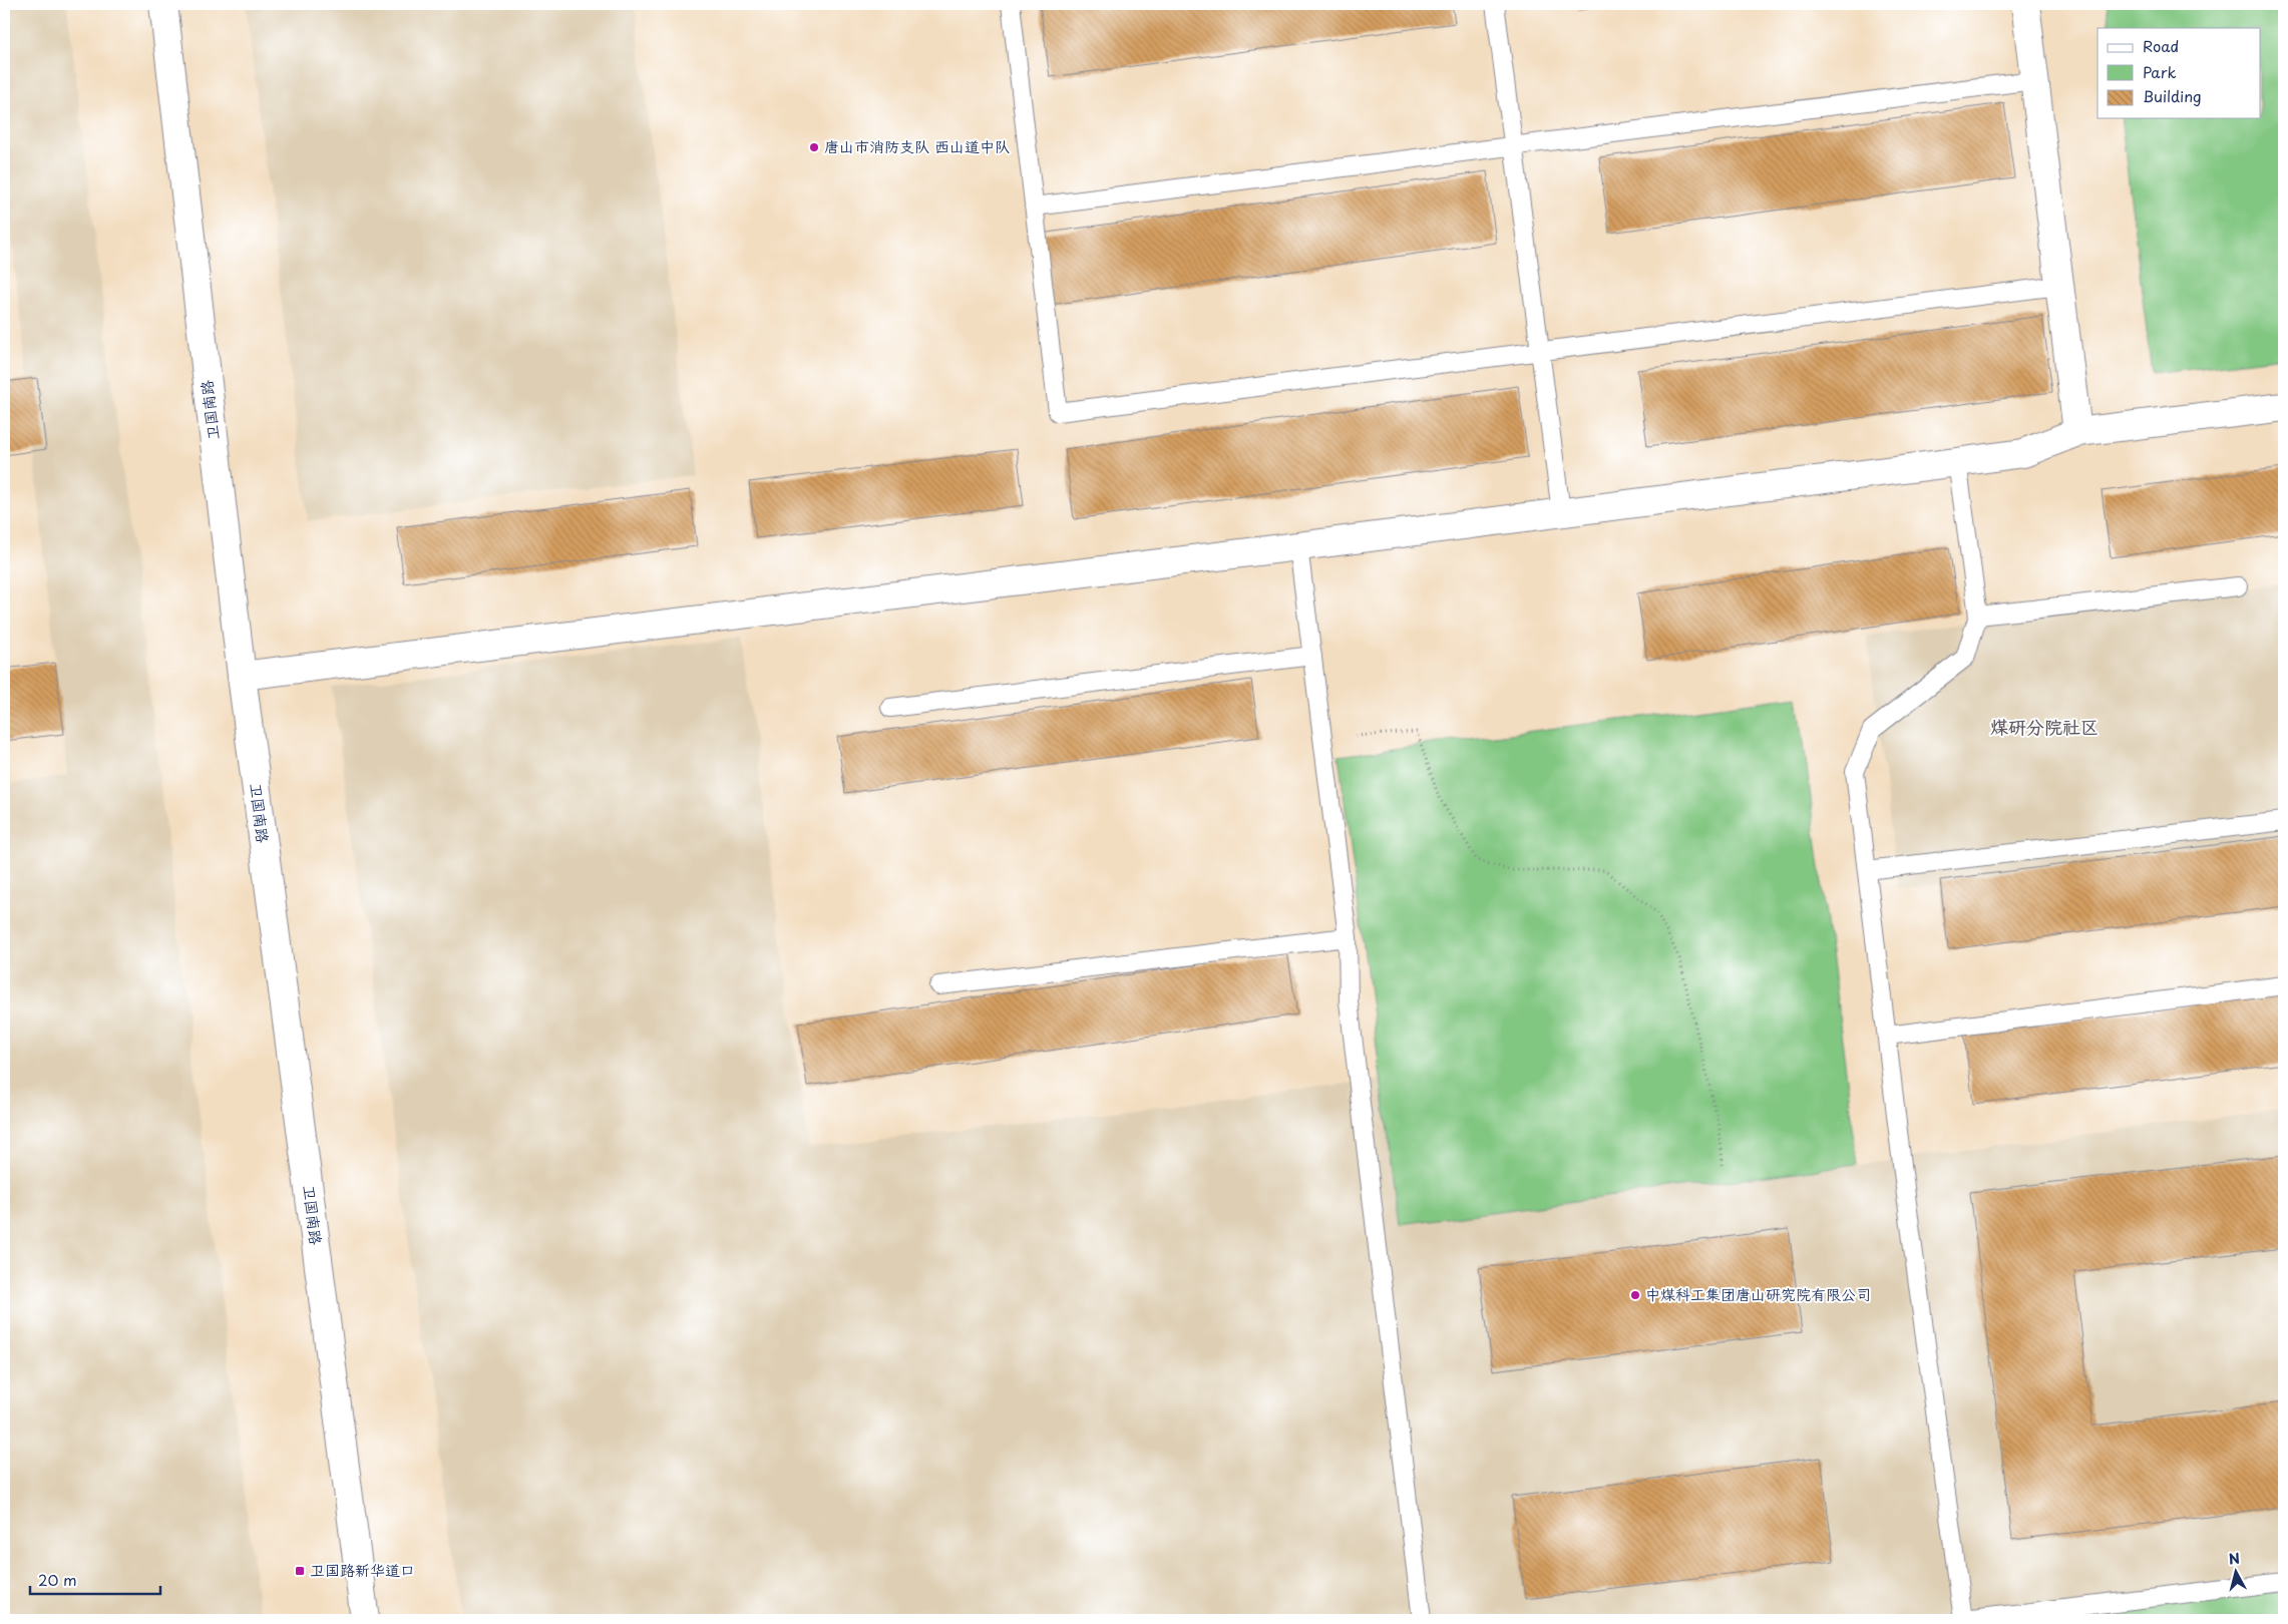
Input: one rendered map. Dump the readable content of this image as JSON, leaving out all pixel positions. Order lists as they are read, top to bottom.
{
  "streets": {
    "street": ["卫国南路"]
  },
  "districts": ["煤研分院社区"],
  "places": {
    "other": ["唐山市消防支队 西山道中队", "中煤科工集团唐山研究院有限公司"],
    "transit": ["卫国路新华道口"]
  },
  "legend": ["Road", "Park", "Building"],
  "scale_bar": "20 m",
  "north": "top"
}
